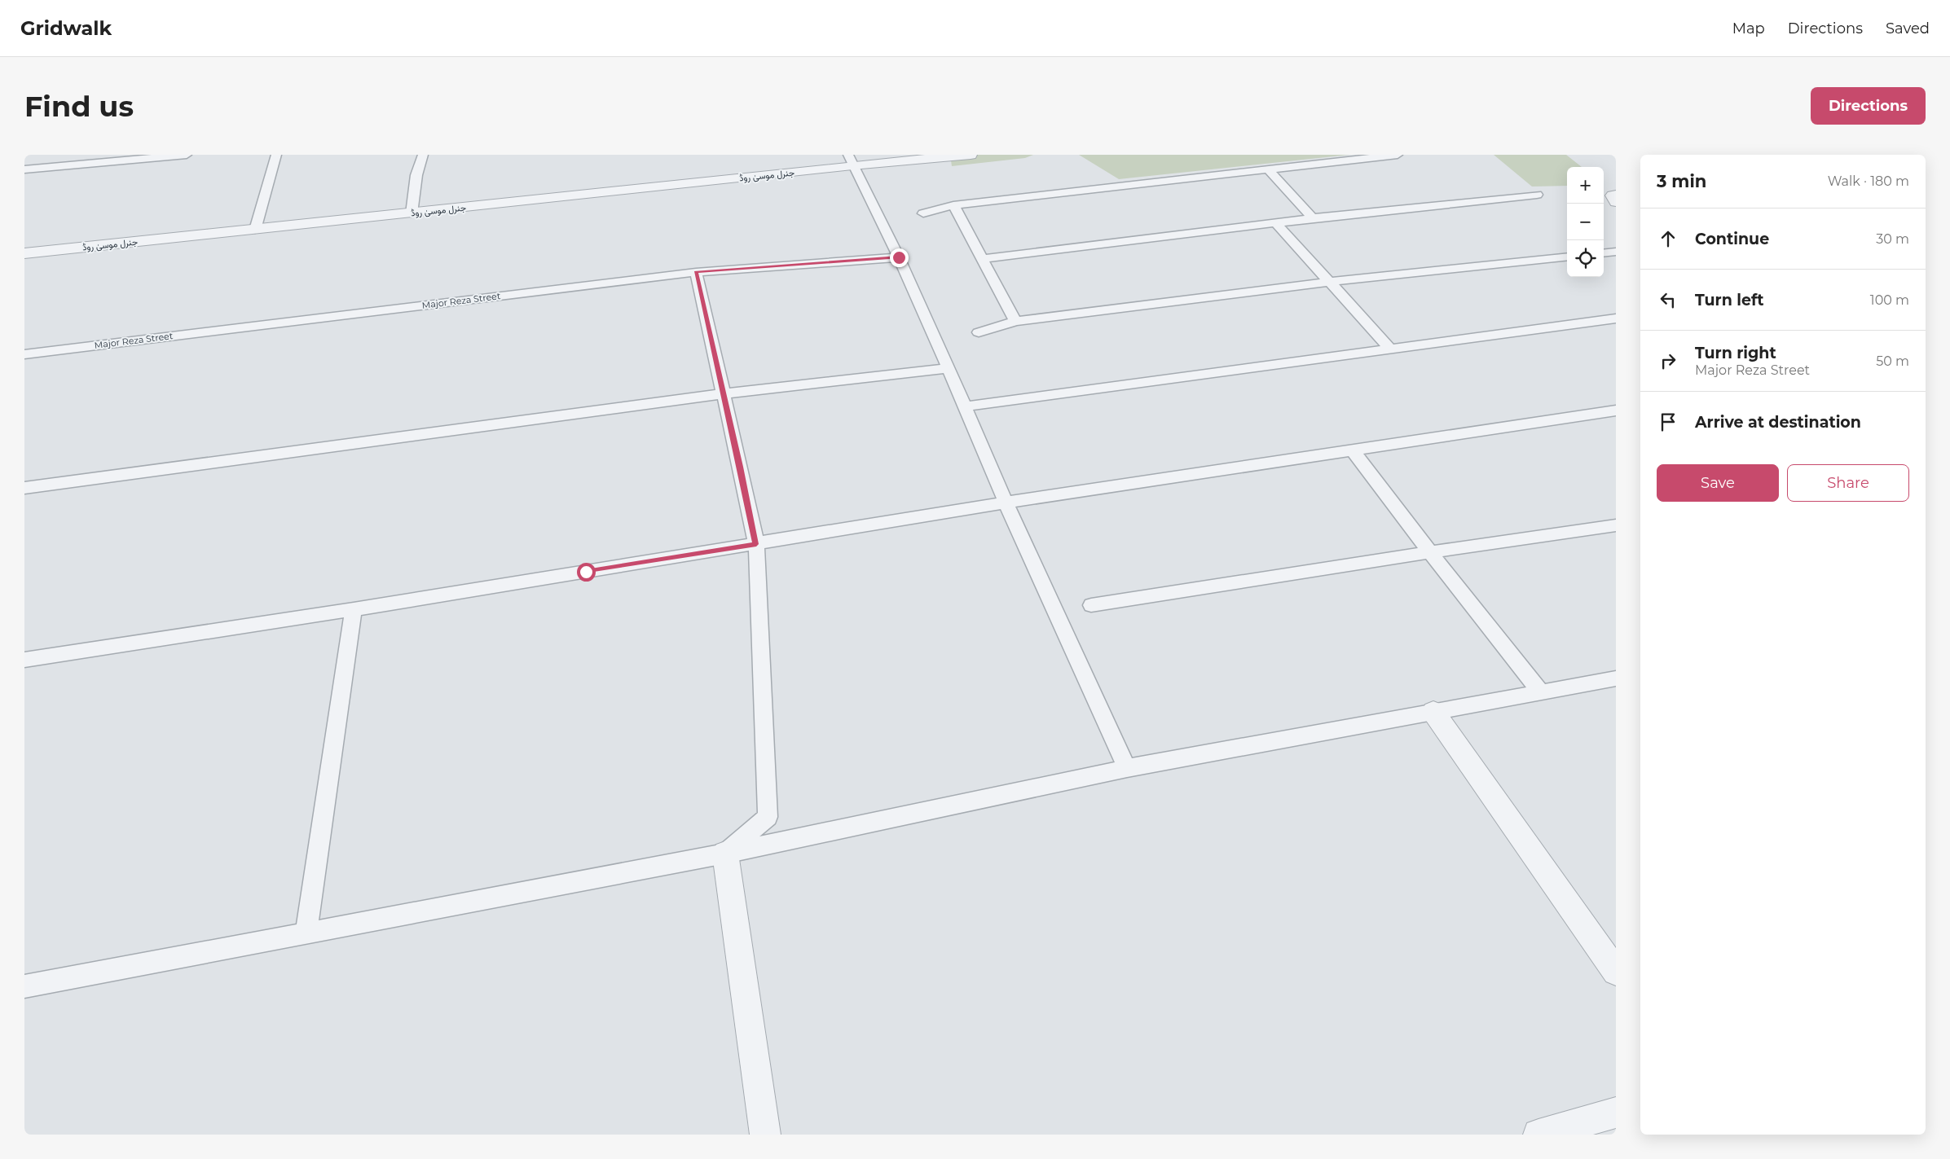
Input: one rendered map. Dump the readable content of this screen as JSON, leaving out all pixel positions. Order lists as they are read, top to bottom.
{
  "streets": {
    "street": ["جنرل موسیٰ روڈ"],
    "lane": ["Major Reza Street"]
  },
  "page": {
    "header": "Gridwalk",
    "nav": ["Map", "Directions", "Saved"],
    "buttons": [
      "Directions",
      ["Save", "Share"]
    ],
    "title": "Find us",
    "heading": ["3 min", "Walk · 180 m"],
    "map_buttons": ["+", "−"],
    "list": [
      ["Continue", "30 m"],
      ["Turn left", "100 m"],
      ["Turn right", "Major Reza Street", "50 m"],
      "Arrive at destination"
    ]
  }
}
